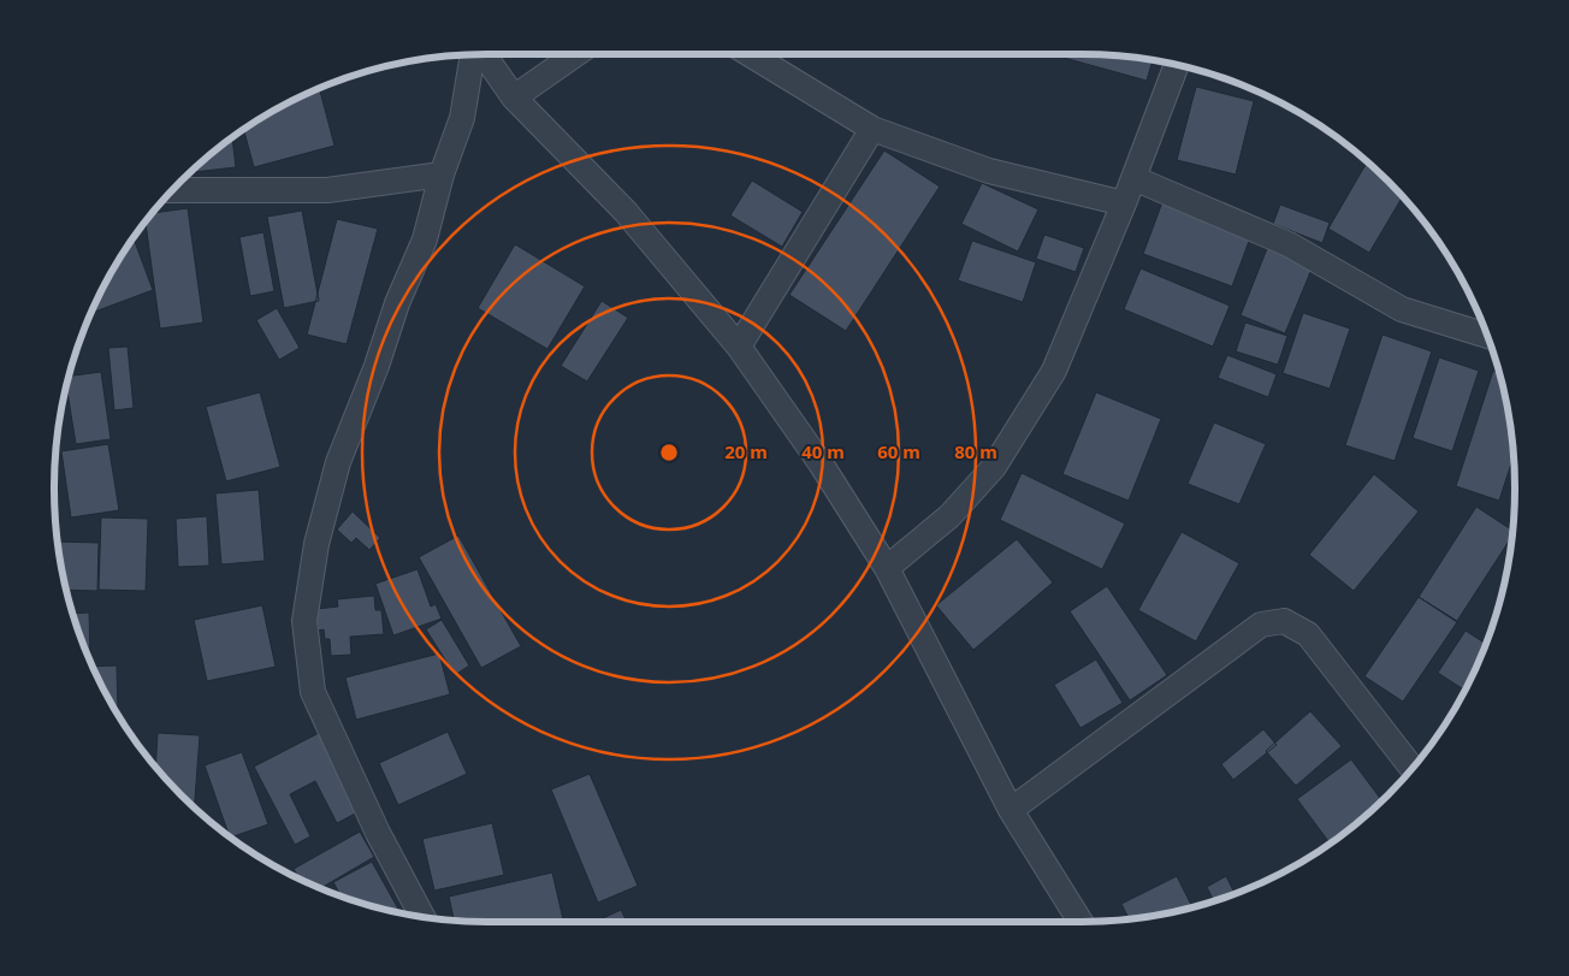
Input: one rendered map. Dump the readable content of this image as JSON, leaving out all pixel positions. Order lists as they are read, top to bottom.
{
  "rings": [
    "20 m",
    "40 m",
    "60 m",
    "80 m"
  ]
}
